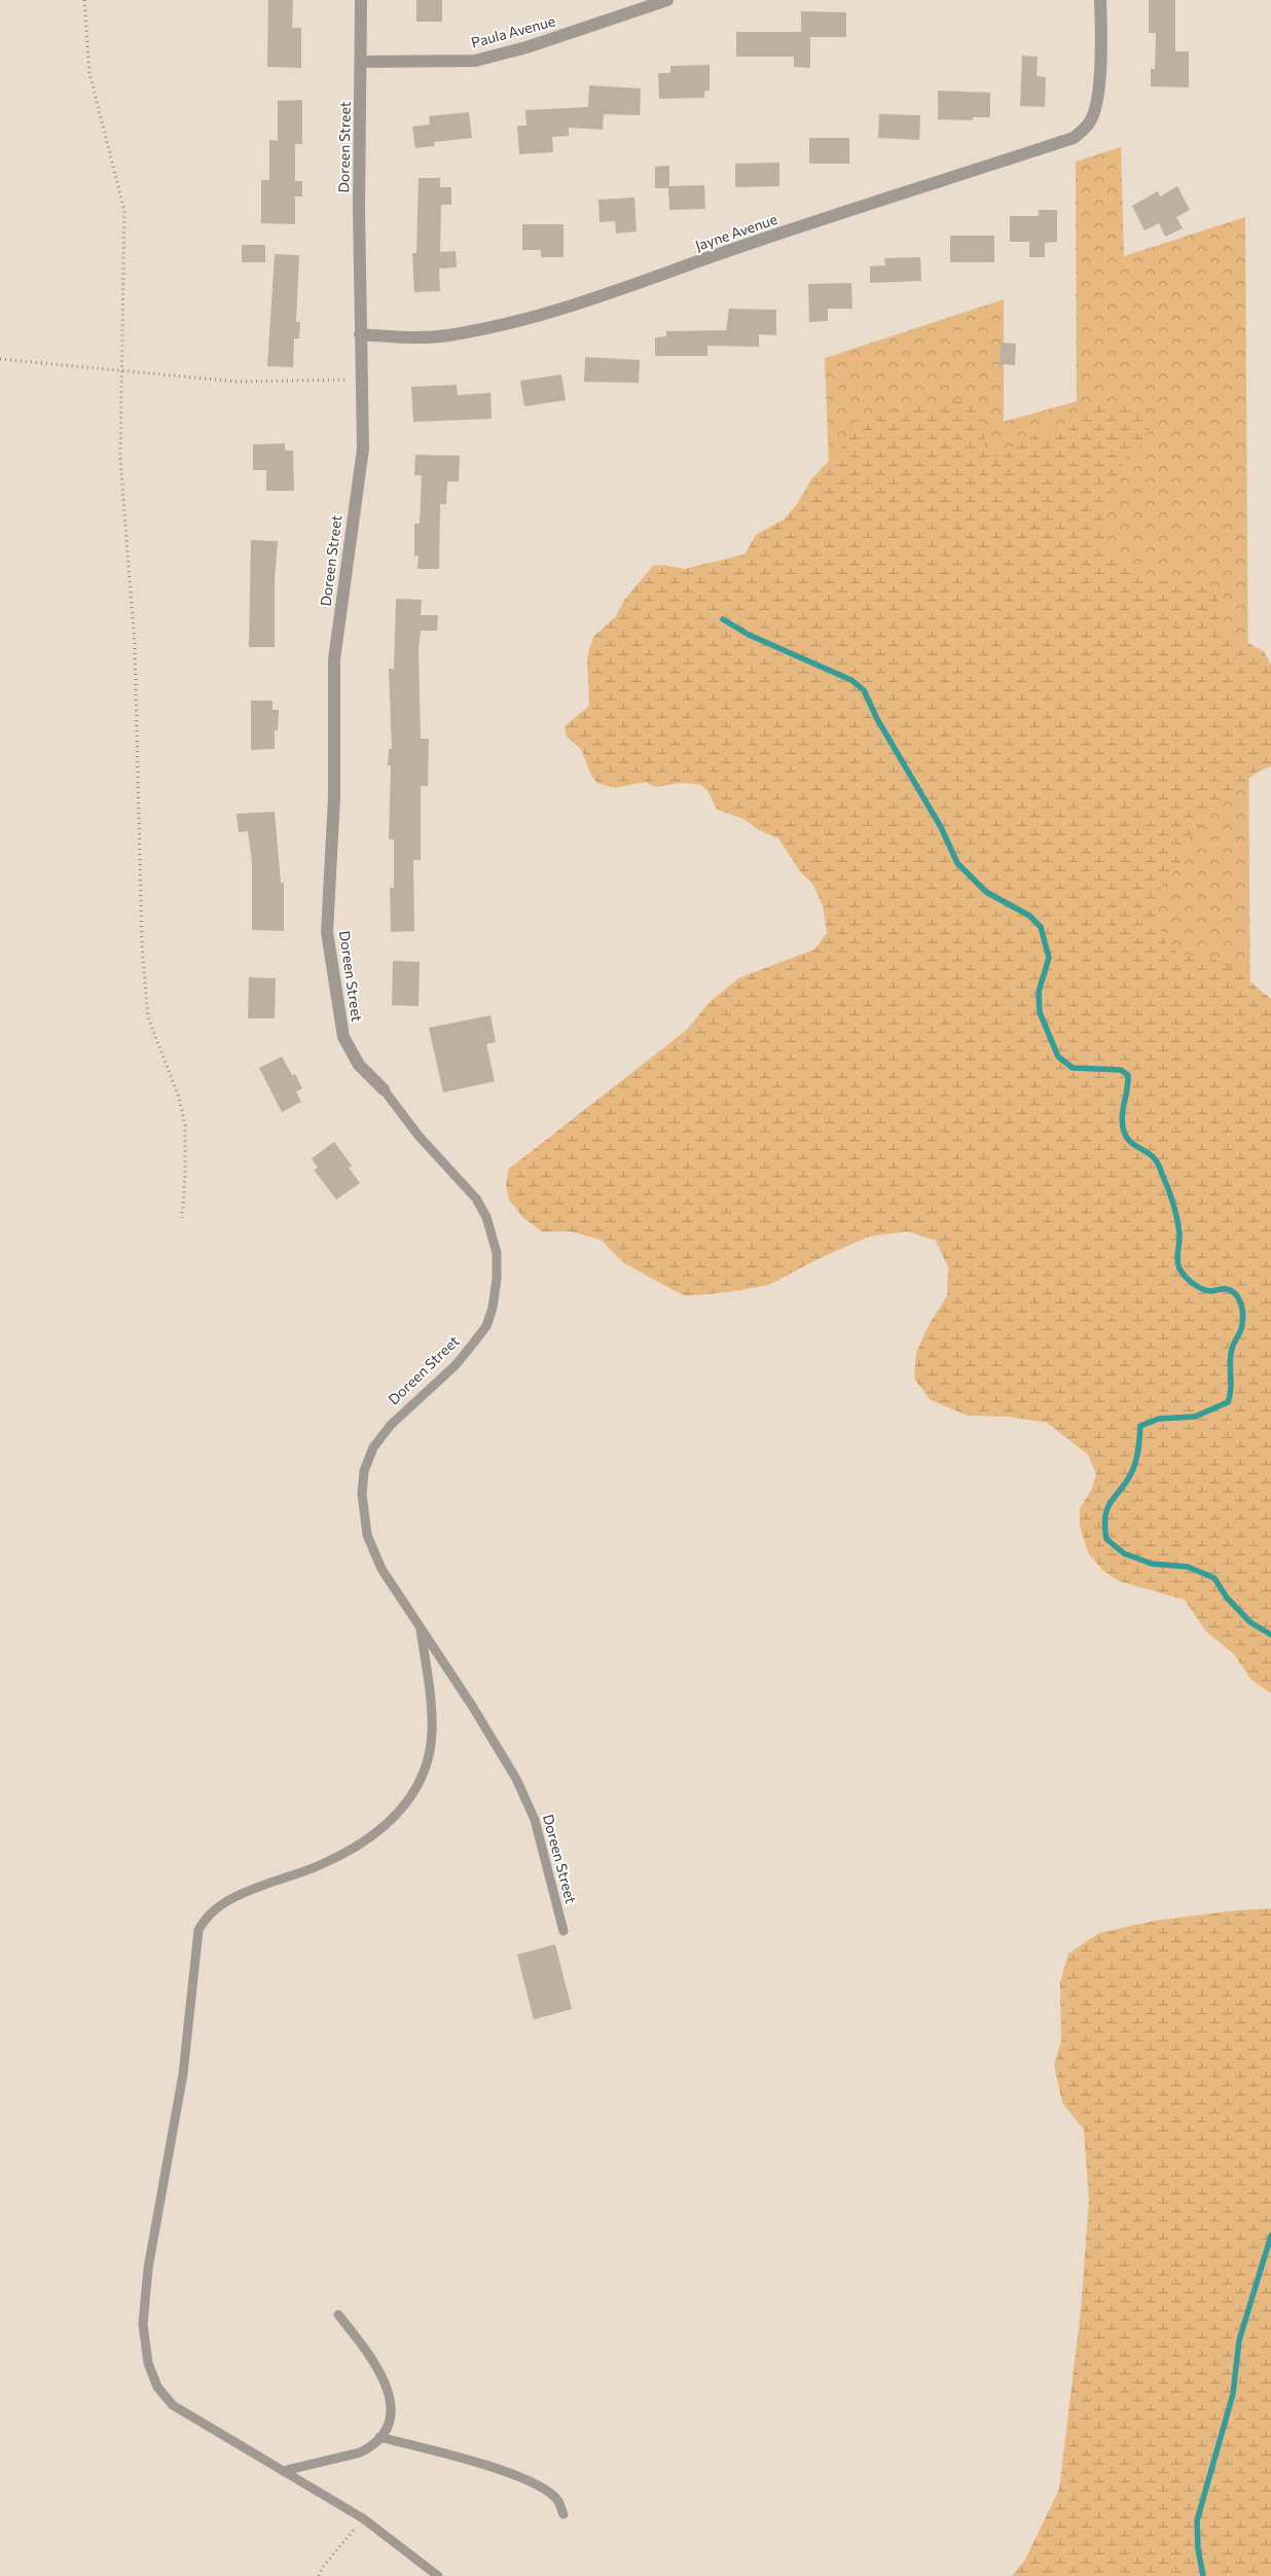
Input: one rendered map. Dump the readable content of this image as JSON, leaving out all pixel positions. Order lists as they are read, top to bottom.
{
  "streets": {
    "street": ["Paula Avenue", "Doreen Street", "Jayne Avenue"]
  },
  "crossings": [
    ["Paula Avenue", "Doreen Street"],
    ["Doreen Street", "Jayne Avenue"]
  ]
}
